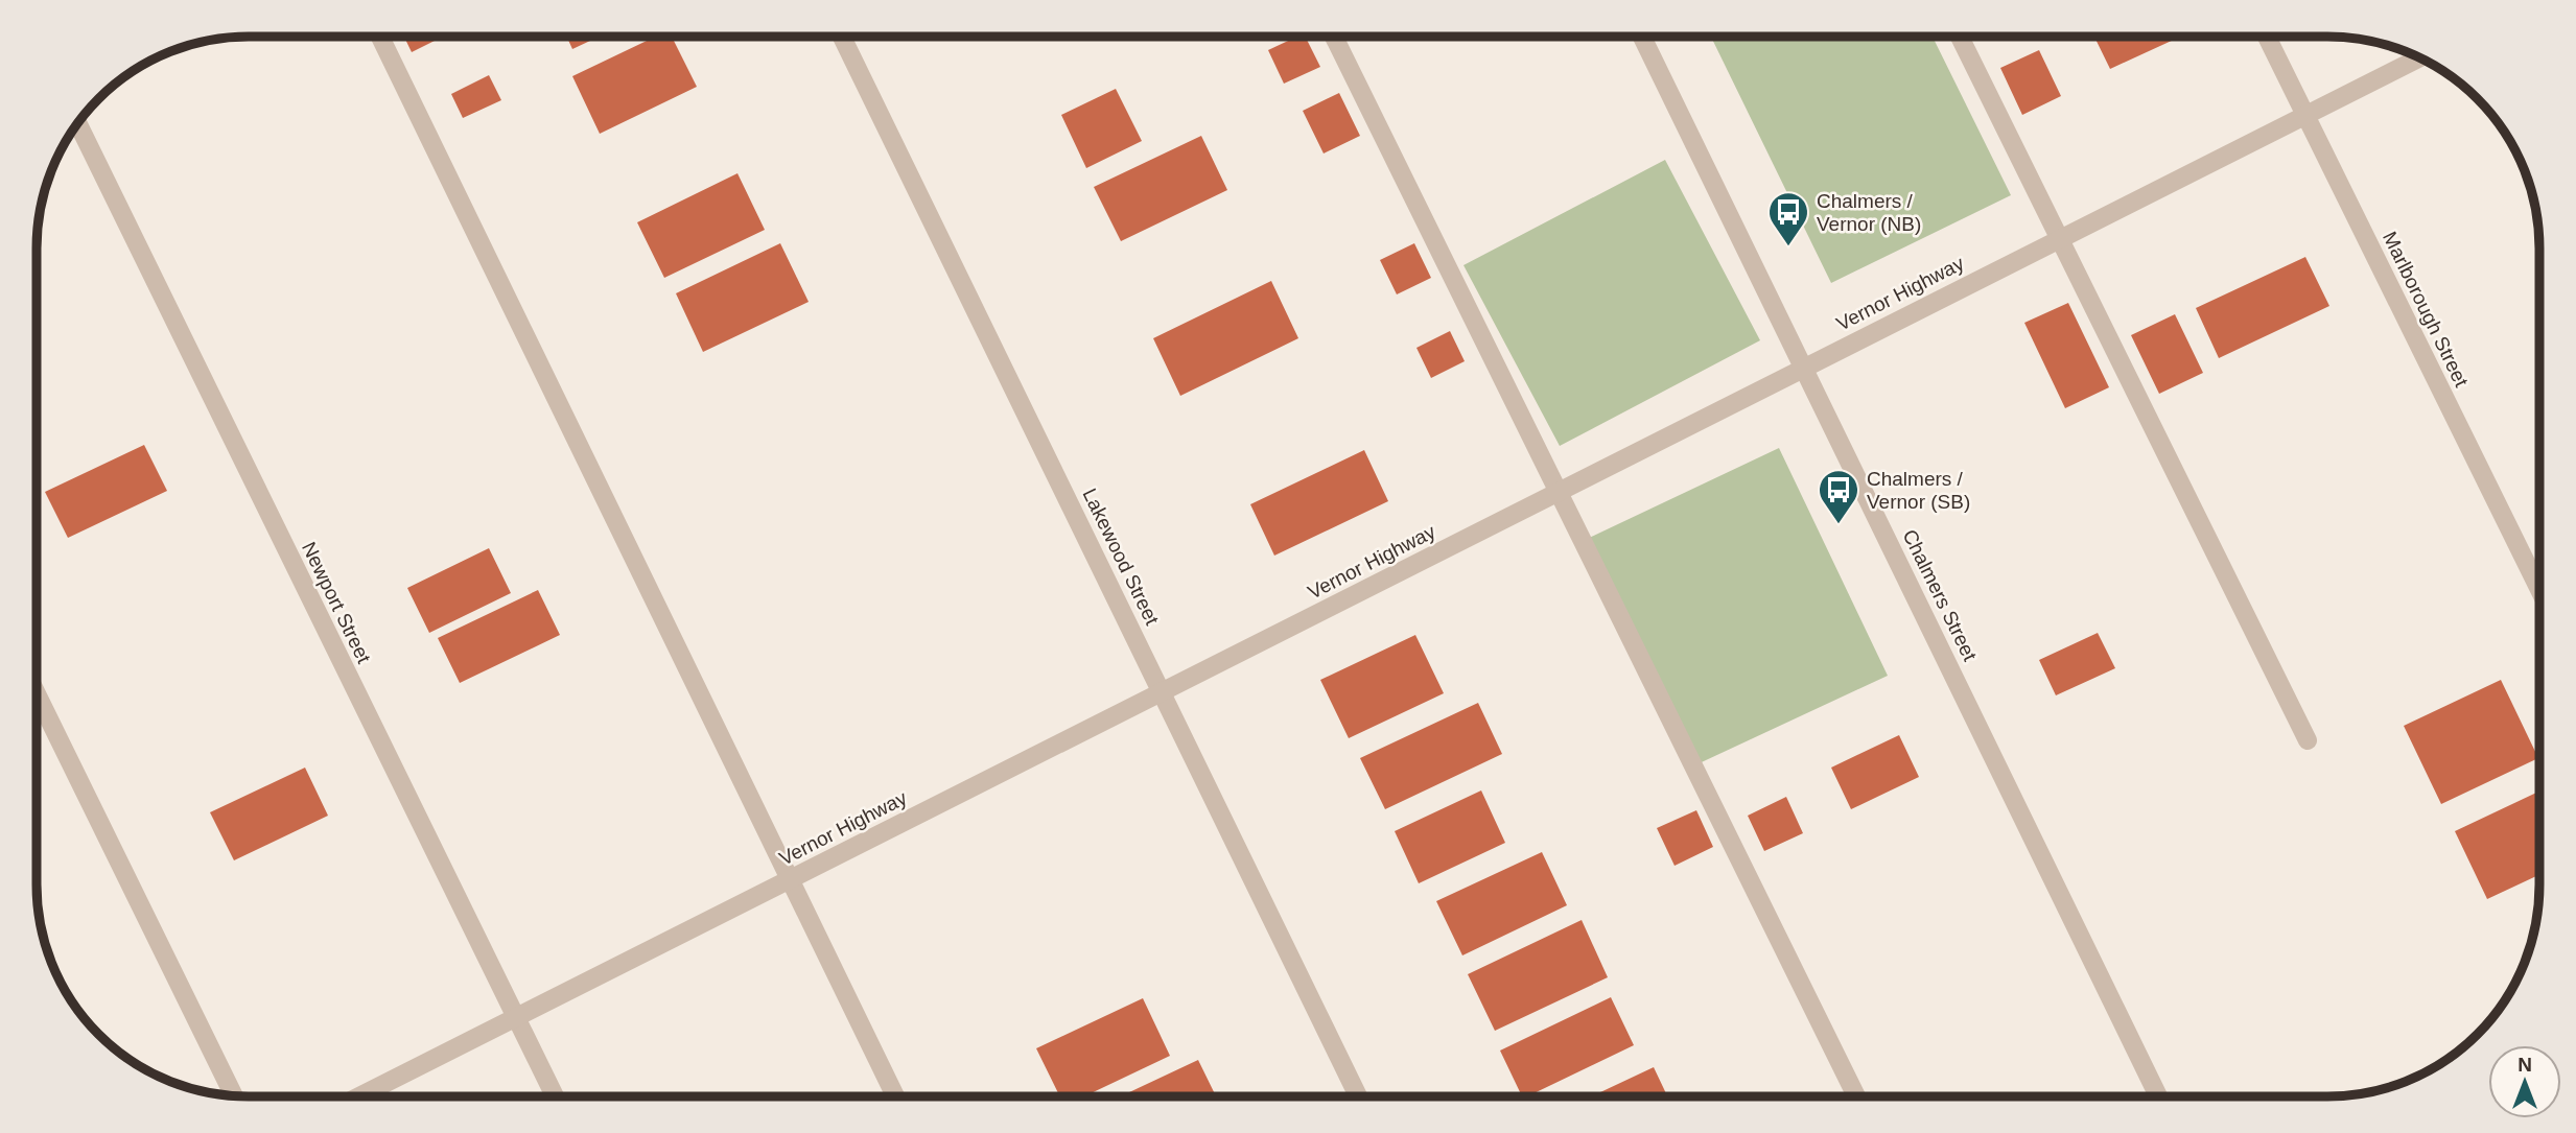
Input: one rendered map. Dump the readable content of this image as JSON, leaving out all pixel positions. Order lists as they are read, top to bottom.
{
  "streets": {
    "street": [
      "Vernor Highway",
      "Marlborough Street",
      "Lakewood Street",
      "Chalmers Street",
      "Newport Street"
    ]
  },
  "crossings": [
    ["Vernor Highway", "Marlborough Street"],
    ["Vernor Highway", "Lakewood Street"],
    ["Vernor Highway", "Chalmers Street"],
    ["Vernor Highway", "Newport Street"]
  ],
  "places": {
    "bus stop": ["Chalmers / Vernor (NB)", "Chalmers / Vernor (SB)"]
  },
  "north": "top"
}
